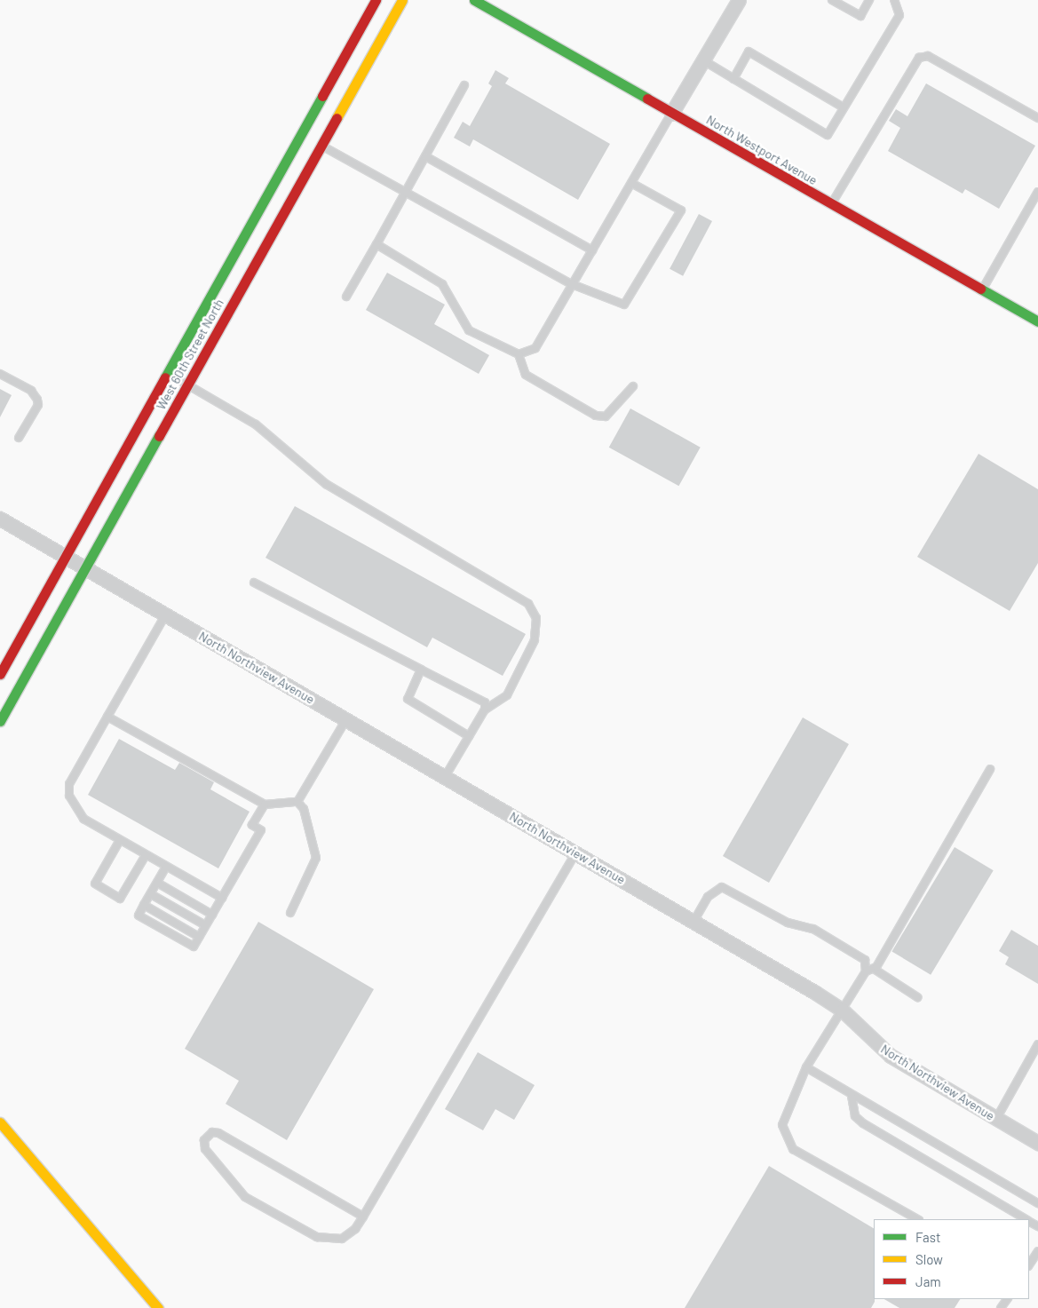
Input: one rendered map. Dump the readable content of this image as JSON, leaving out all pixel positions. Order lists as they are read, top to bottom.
{
  "streets": {
    "main road": ["North Westport Avenue", "West 60th Street North"],
    "street": ["North Northview Avenue"]
  },
  "crossings": [
    ["West 60th Street North", "North Northview Avenue"]
  ],
  "legend": ["Fast", "Slow", "Jam"]
}
